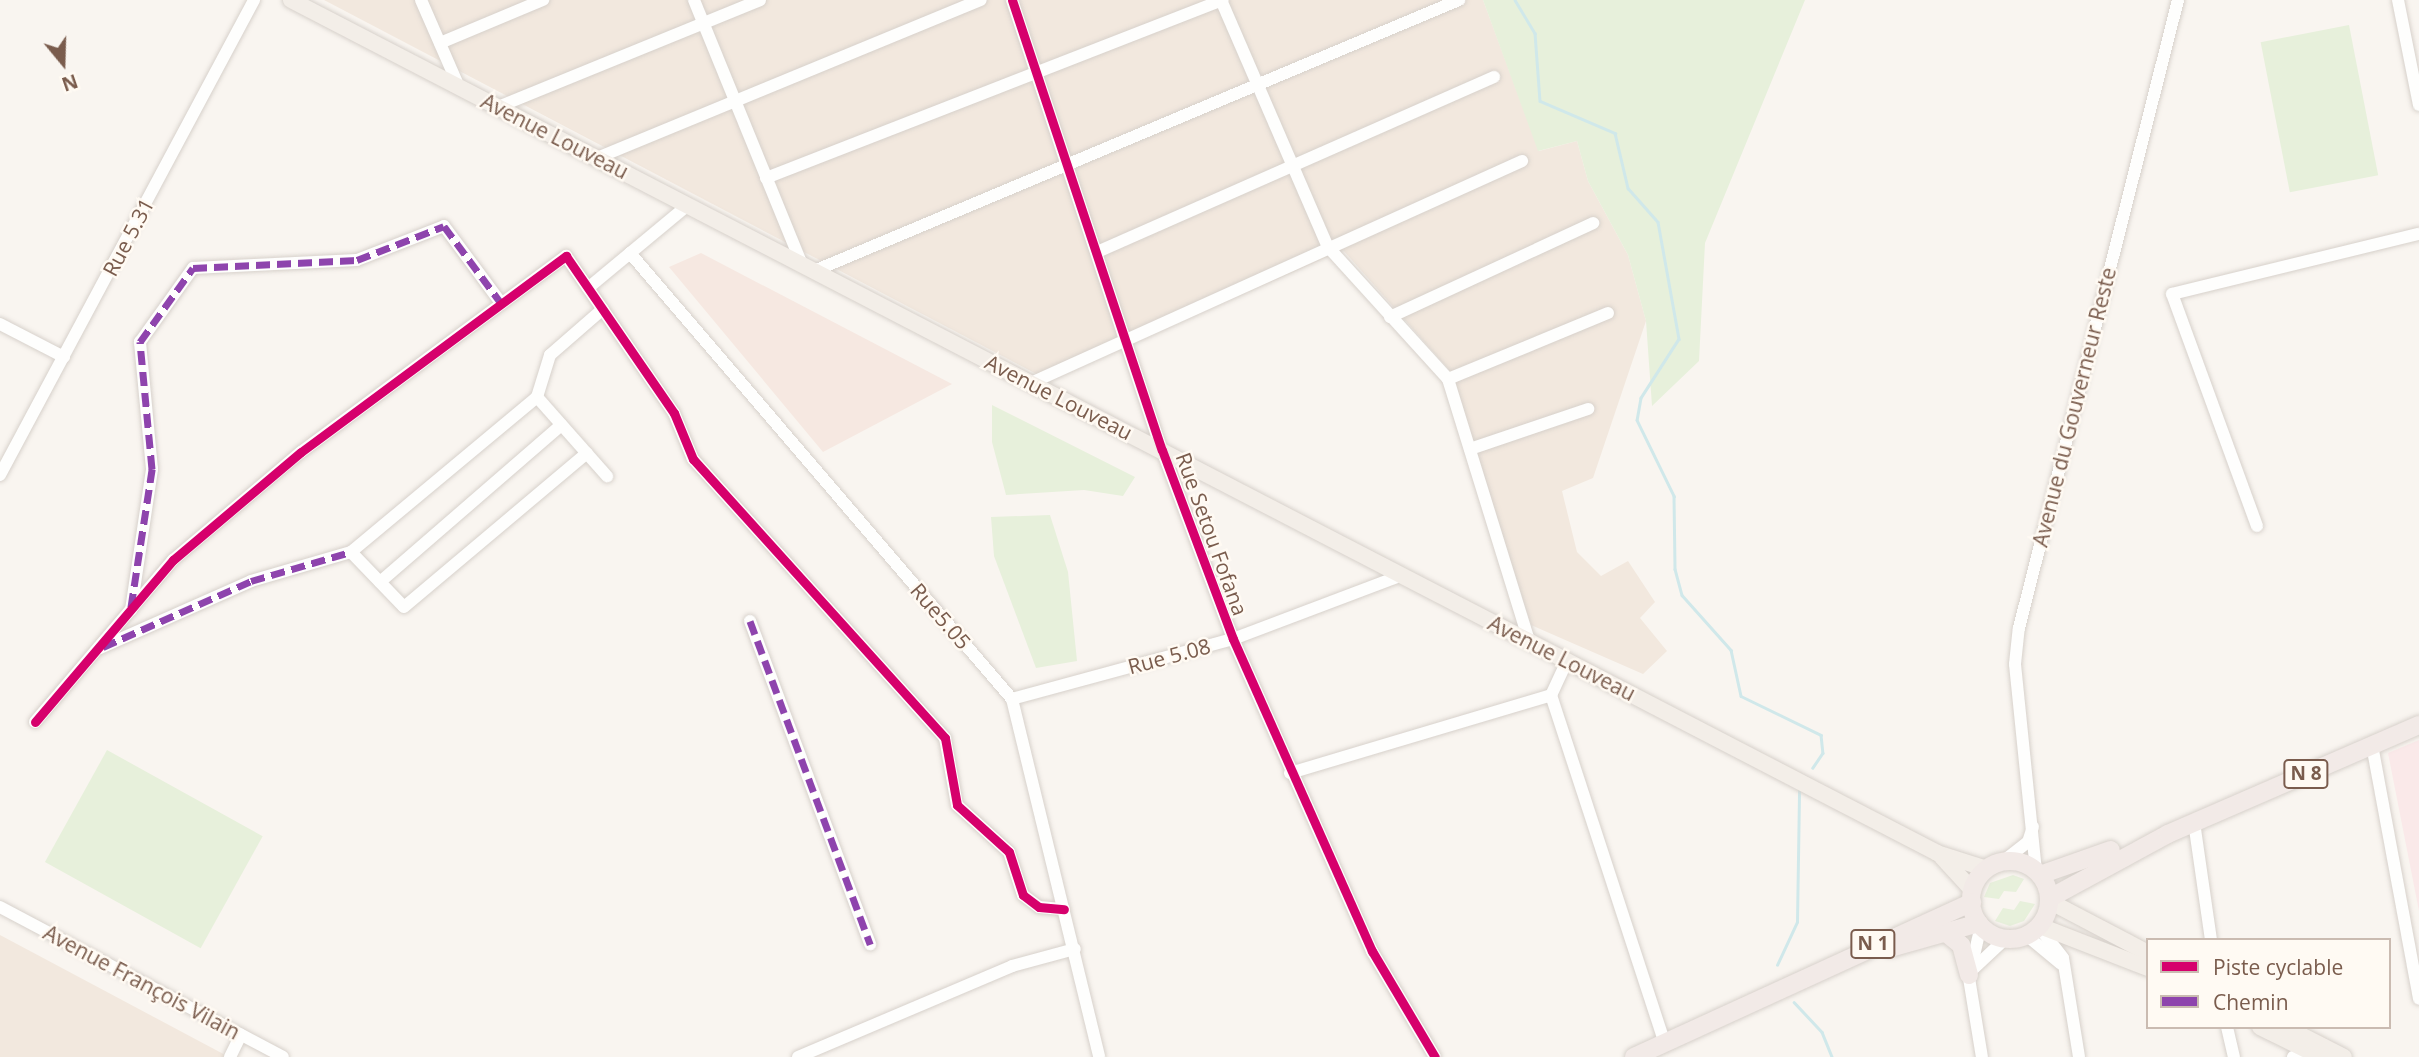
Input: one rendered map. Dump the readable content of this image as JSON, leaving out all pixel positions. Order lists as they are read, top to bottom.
{
  "streets": {
    "highway": ["N 8", "N 1"],
    "main road": ["Avenue Louveau"],
    "street": [
      "Rue 5.31",
      "Avenue du Gouverneur Reste",
      "Rue Setou Fofana",
      "Rue5.05",
      "Rue 5.08",
      "Avenue François Vilain"
    ]
  },
  "crossings": [
    ["Avenue Louveau", "Avenue du Gouverneur Reste"],
    ["Avenue Louveau", "Rue Setou Fofana"],
    ["Avenue Louveau", "Rue 5.08"],
    ["Avenue Louveau", "N 8"],
    ["Avenue Louveau", "N 1"],
    ["Avenue du Gouverneur Reste", "N 8"],
    ["Avenue du Gouverneur Reste", "N 1"],
    ["Rue Setou Fofana", "Rue 5.08"],
    ["Rue5.05", "Rue 5.08"],
    ["N 8", "N 1"]
  ],
  "legend": ["Piste cyclable", "Chemin"],
  "north": "bottom"
}
